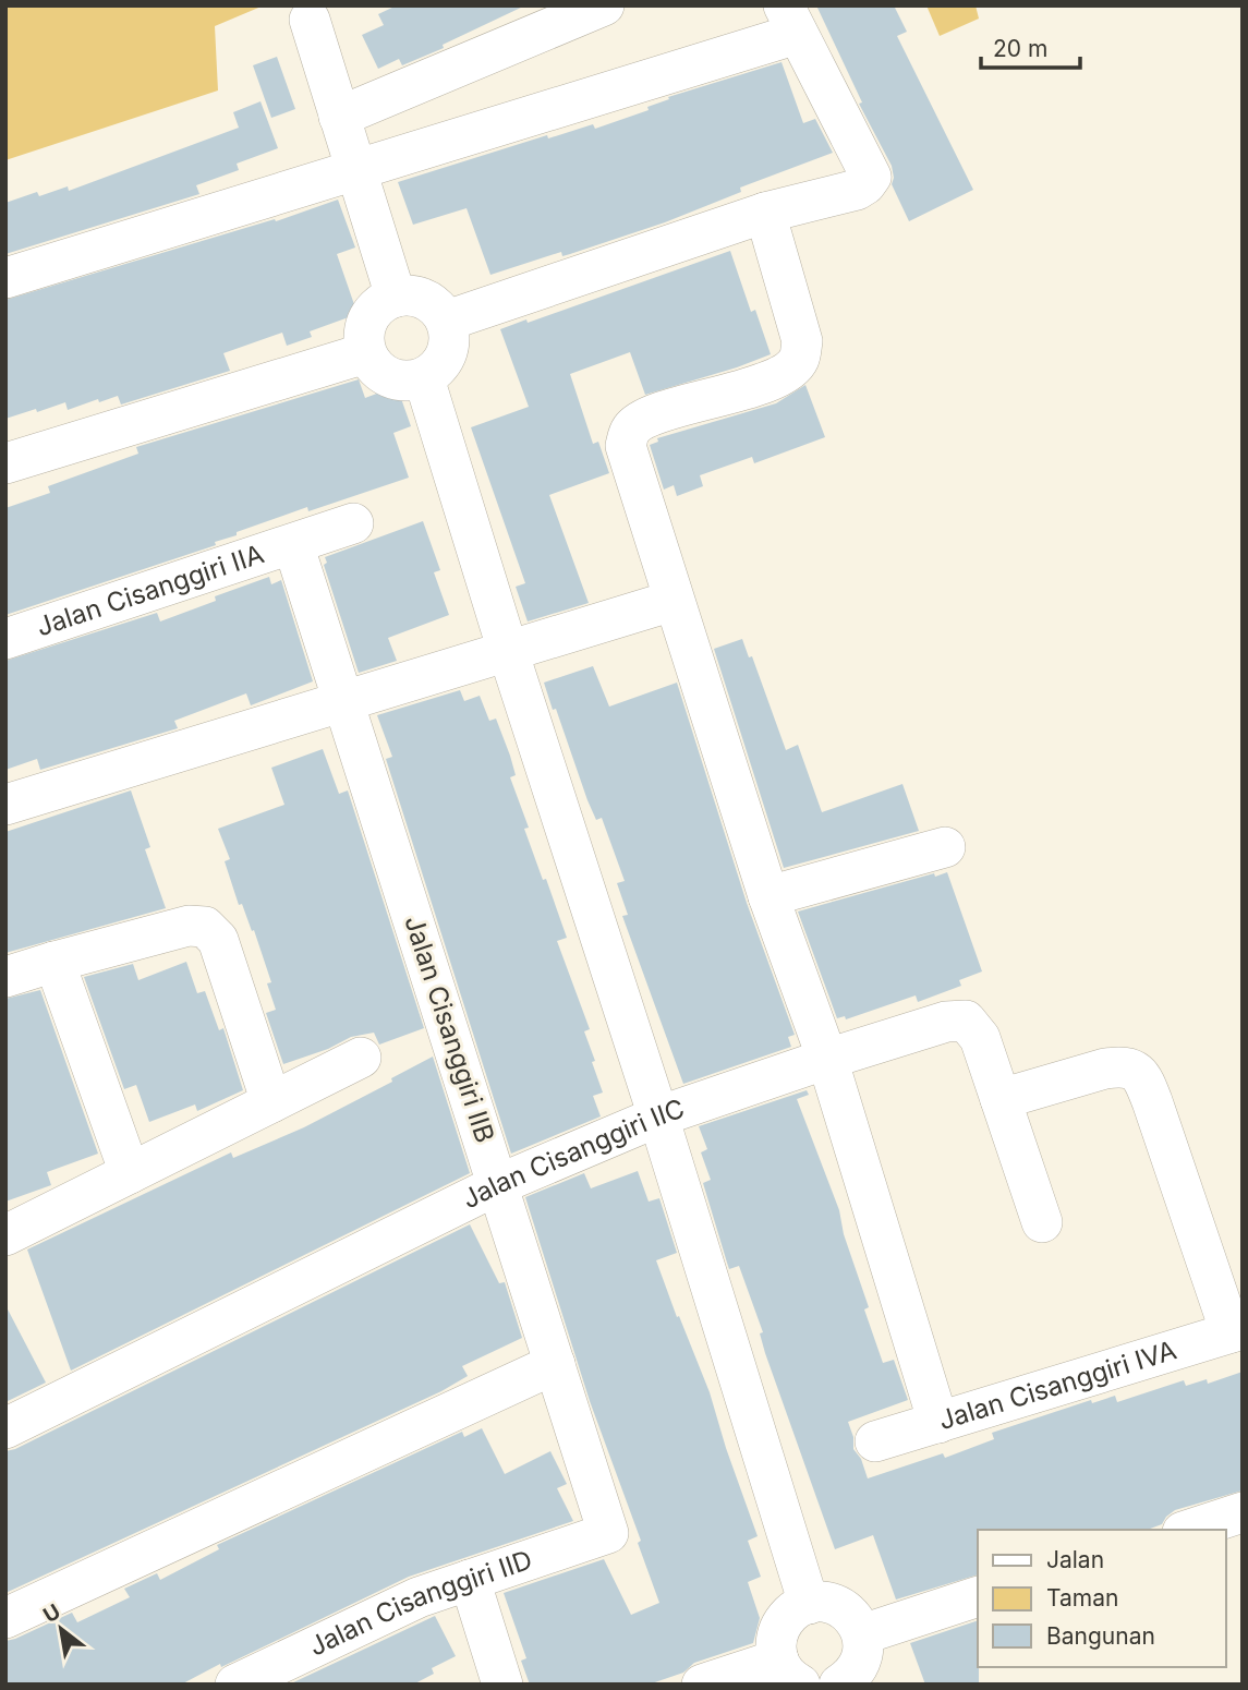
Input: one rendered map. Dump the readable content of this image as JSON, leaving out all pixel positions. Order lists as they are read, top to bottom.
{
  "streets": {
    "street": [
      "Jalan Cisanggiri IIA",
      "Jalan Cisanggiri IIB",
      "Jalan Cisanggiri IIC",
      "Jalan Cisanggiri IVA",
      "Jalan Cisanggiri IID"
    ]
  },
  "crossings": [
    ["Jalan Cisanggiri IIA", "Jalan Cisanggiri IIB"],
    ["Jalan Cisanggiri IIB", "Jalan Cisanggiri IIC"],
    ["Jalan Cisanggiri IIB", "Jalan Cisanggiri IID"]
  ],
  "legend": ["Jalan", "Taman", "Bangunan"],
  "scale_bar": "20 m",
  "north": "top left"
}
